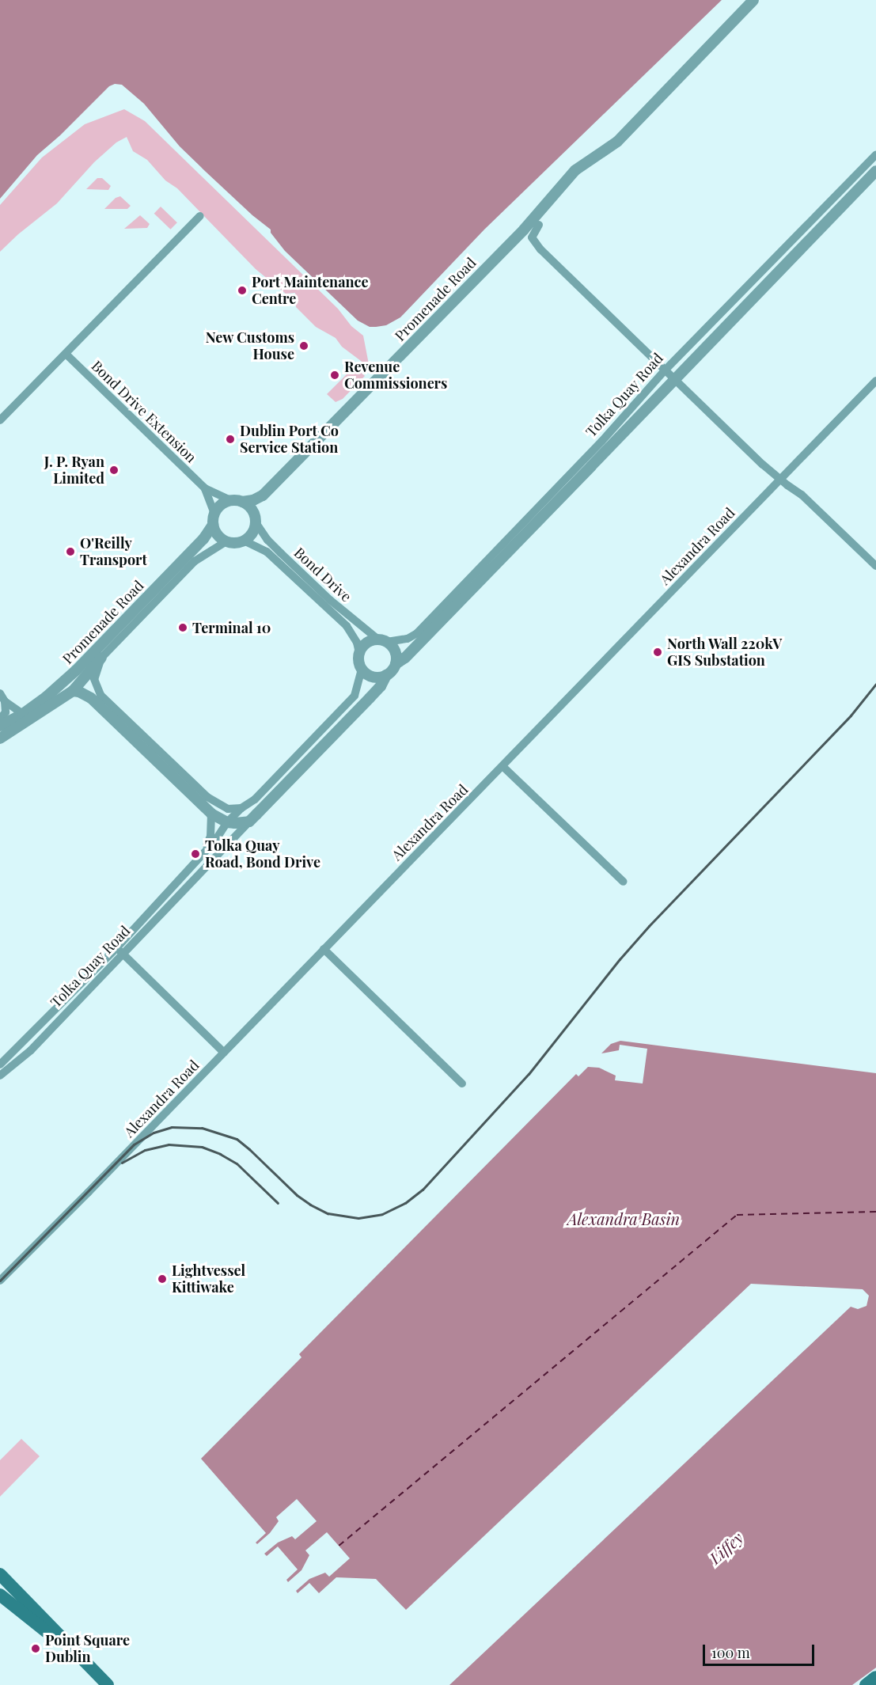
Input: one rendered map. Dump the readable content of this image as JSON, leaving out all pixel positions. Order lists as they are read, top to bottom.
{
  "streets": {
    "street": [
      "Promenade Road",
      "Tolka Quay Road",
      "Bond Drive Extension",
      "Alexandra Road",
      "Bond Drive"
    ]
  },
  "crossings": [
    ["Promenade Road", "Bond Drive Extension"],
    ["Promenade Road", "Bond Drive"],
    ["Tolka Quay Road", "Bond Drive"],
    ["Bond Drive Extension", "Bond Drive"]
  ],
  "water": ["Alexandra Basin", "Liffey"],
  "places": [
    "Port Maintenance Centre",
    "New Customs House",
    "Revenue Commissioners",
    "Dublin Port Co Service Station",
    "J. P. Ryan Limited",
    "O'Reilly Transport",
    "Terminal 10",
    "North Wall 220kV GIS Substation",
    "Tolka Quay Road, Bond Drive",
    "Lightvessel Kittiwake",
    "Point Square Dublin"
  ],
  "scale_bar": "100 m"
}
